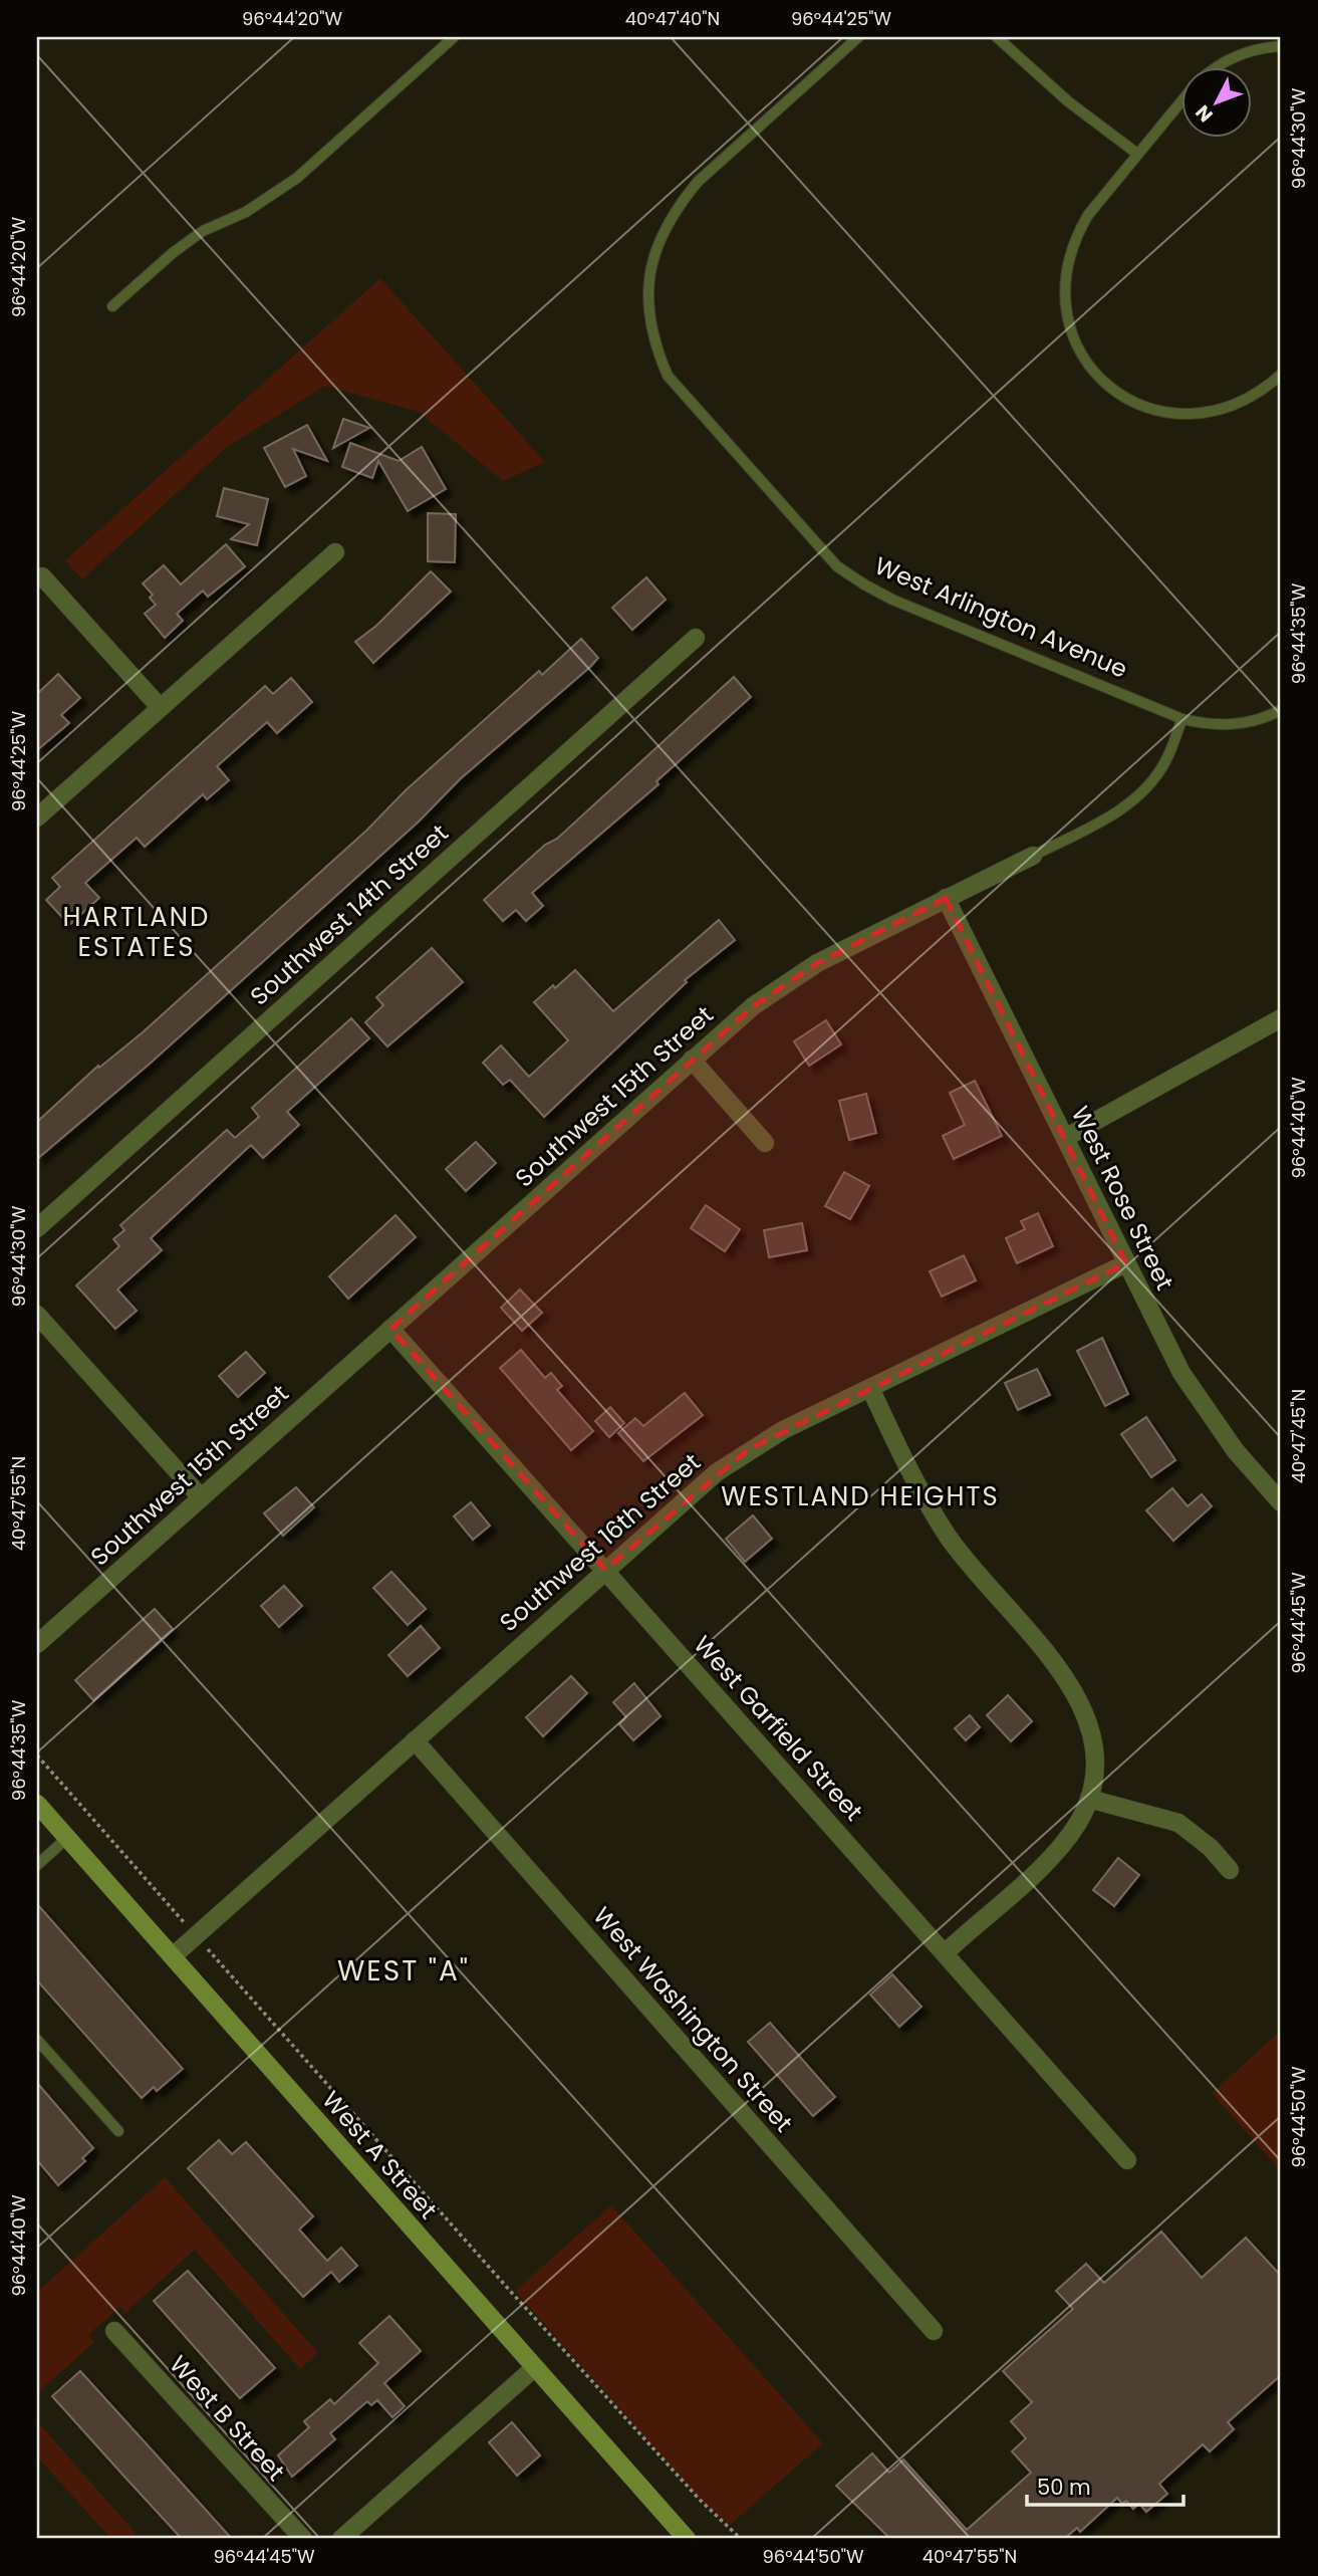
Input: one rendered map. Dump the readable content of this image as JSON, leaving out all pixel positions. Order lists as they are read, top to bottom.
{
  "streets": {
    "main road": ["West A Street"],
    "street": [
      "Southwest 14th Street",
      "Southwest 15th Street",
      "West Rose Street",
      "Southwest 16th Street",
      "West Garfield Street",
      "West Washington Street",
      "West B Street"
    ],
    "lane": ["West Arlington Avenue"]
  },
  "crossings": [
    ["West Arlington Avenue", "Southwest 15th Street"],
    ["Southwest 15th Street", "West Rose Street"],
    ["Southwest 15th Street", "West Garfield Street"],
    ["West Rose Street", "Southwest 16th Street"],
    ["Southwest 16th Street", "West Garfield Street"],
    ["Southwest 16th Street", "West Washington Street"],
    ["Southwest 16th Street", "West A Street"]
  ],
  "districts": ["HARTLAND ESTATES", "WESTLAND HEIGHTS", "WEST \"A\""],
  "scale_bar": "50 m",
  "north": "bottom left",
  "coordinates": [
    "96°44'20\"W",
    "40°47'40\"N",
    "96°44'25\"W",
    "96°44'30\"W",
    "96°44'35\"W",
    "96°44'40\"W",
    "40°47'45\"N",
    "40°47'55\"N",
    "96°44'45\"W",
    "96°44'50\"W"
  ]
}
